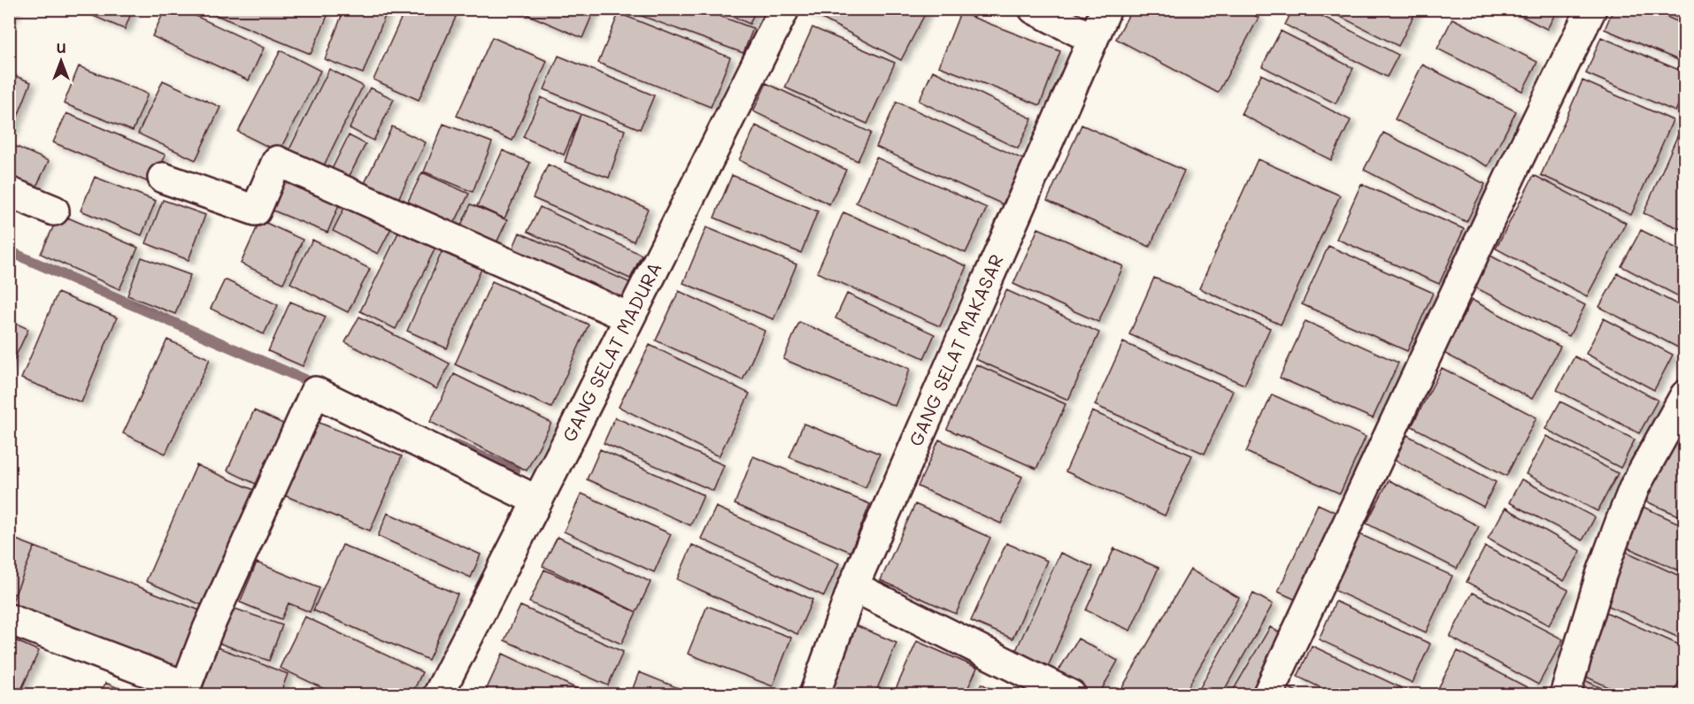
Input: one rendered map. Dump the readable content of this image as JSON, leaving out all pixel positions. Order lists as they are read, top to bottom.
{
  "streets": {
    "street": ["GANG SELAT MAKASAR", "GANG SELAT MADURA"]
  },
  "north": "top"
}
